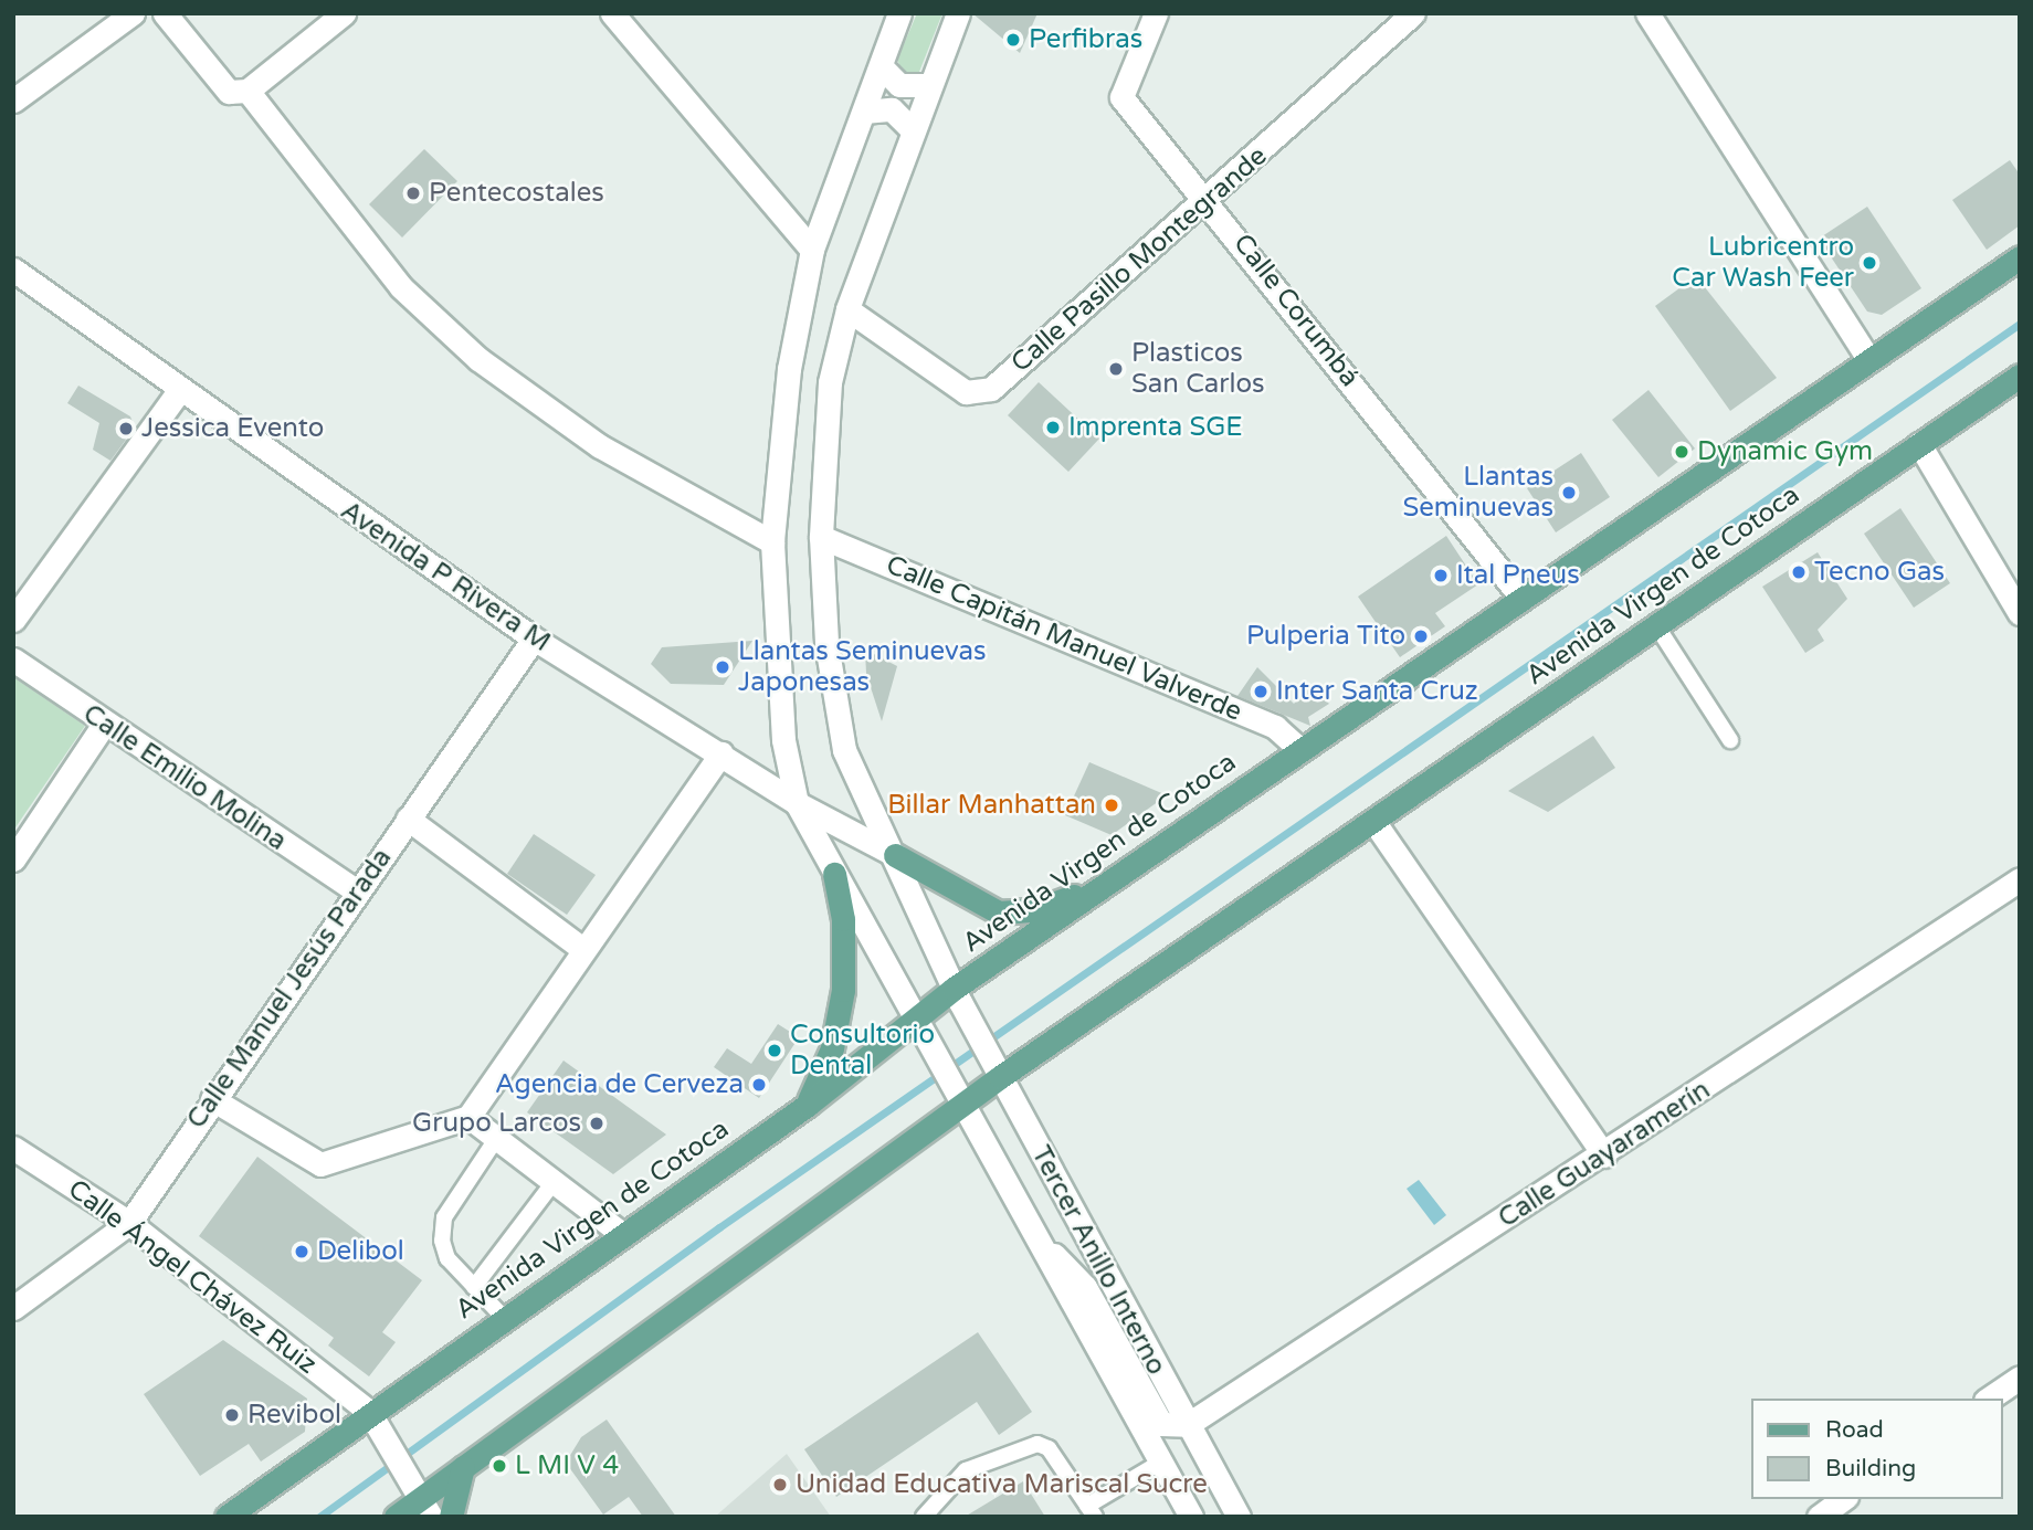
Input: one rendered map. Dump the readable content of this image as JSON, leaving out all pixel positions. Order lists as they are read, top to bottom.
{
  "streets": {
    "main road": ["Avenida Virgen de Cotoca"],
    "street": [
      "Calle Pasillo Montegrande",
      "Calle Corumbá",
      "Avenida P Rivera M",
      "Calle Capitán Manuel Valverde",
      "Calle Emilio Molina",
      "Calle Manuel Jesús Parada",
      "Calle Guayaramerín",
      "Tercer Anillo Interno",
      "Calle Ángel Chávez Ruiz"
    ]
  },
  "crossings": [
    ["Calle Pasillo Montegrande", "Calle Corumbá"],
    ["Calle Pasillo Montegrande", "Tercer Anillo Interno"],
    ["Calle Corumbá", "Avenida Virgen de Cotoca"],
    ["Avenida P Rivera M", "Calle Manuel Jesús Parada"],
    ["Avenida P Rivera M", "Tercer Anillo Interno"],
    ["Avenida Virgen de Cotoca", "Calle Capitán Manuel Valverde"],
    ["Avenida Virgen de Cotoca", "Tercer Anillo Interno"],
    ["Avenida Virgen de Cotoca", "Calle Ángel Chávez Ruiz"],
    ["Calle Capitán Manuel Valverde", "Tercer Anillo Interno"],
    ["Calle Emilio Molina", "Calle Manuel Jesús Parada"],
    ["Calle Manuel Jesús Parada", "Calle Ángel Chávez Ruiz"],
    ["Calle Guayaramerín", "Tercer Anillo Interno"]
  ],
  "places": [
    "Perfibras",
    "Pentecostales",
    "Lubricentro Car Wash Feer",
    "Plasticos San Carlos",
    "Imprenta SGE",
    "Jessica Evento",
    "Dynamic Gym",
    "Llantas Seminuevas",
    "Tecno Gas",
    "Ital Pneus",
    "Pulperia Tito",
    "Llantas Seminuevas Japonesas",
    "Inter Santa Cruz",
    "Billar Manhattan",
    "Consultorio Dental",
    "Agencia de Cerveza",
    "Grupo Larcos",
    "Delibol",
    "Revibol",
    "L MI V 4",
    "Unidad Educativa Mariscal Sucre"
  ],
  "legend": ["Road", "Building"]
}
